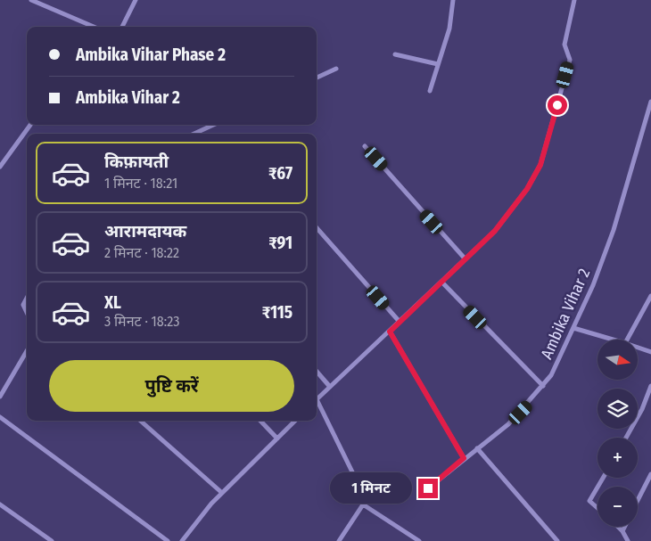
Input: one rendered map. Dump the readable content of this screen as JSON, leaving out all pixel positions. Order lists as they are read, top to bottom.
{
  "streets": {
    "street": ["Ambika Vihar 2"]
  },
  "north": "right",
  "page": {
    "banner": ["Ambika Vihar Phase 2", "Ambika Vihar 2"],
    "list": [
      {
        "name": "किफ़ायती",
        "note": "1 मिनट · 18:21",
        "value": "₹67"
      },
      {
        "name": "आरामदायक",
        "note": "2 मिनट · 18:22",
        "value": "₹91"
      },
      {
        "name": "XL",
        "note": "3 मिनट · 18:23",
        "value": "₹115"
      }
    ],
    "map_buttons": ["+", "−"],
    "buttons": "पुष्टि करें",
    "bubble": "1 मिनट"
  }
}
